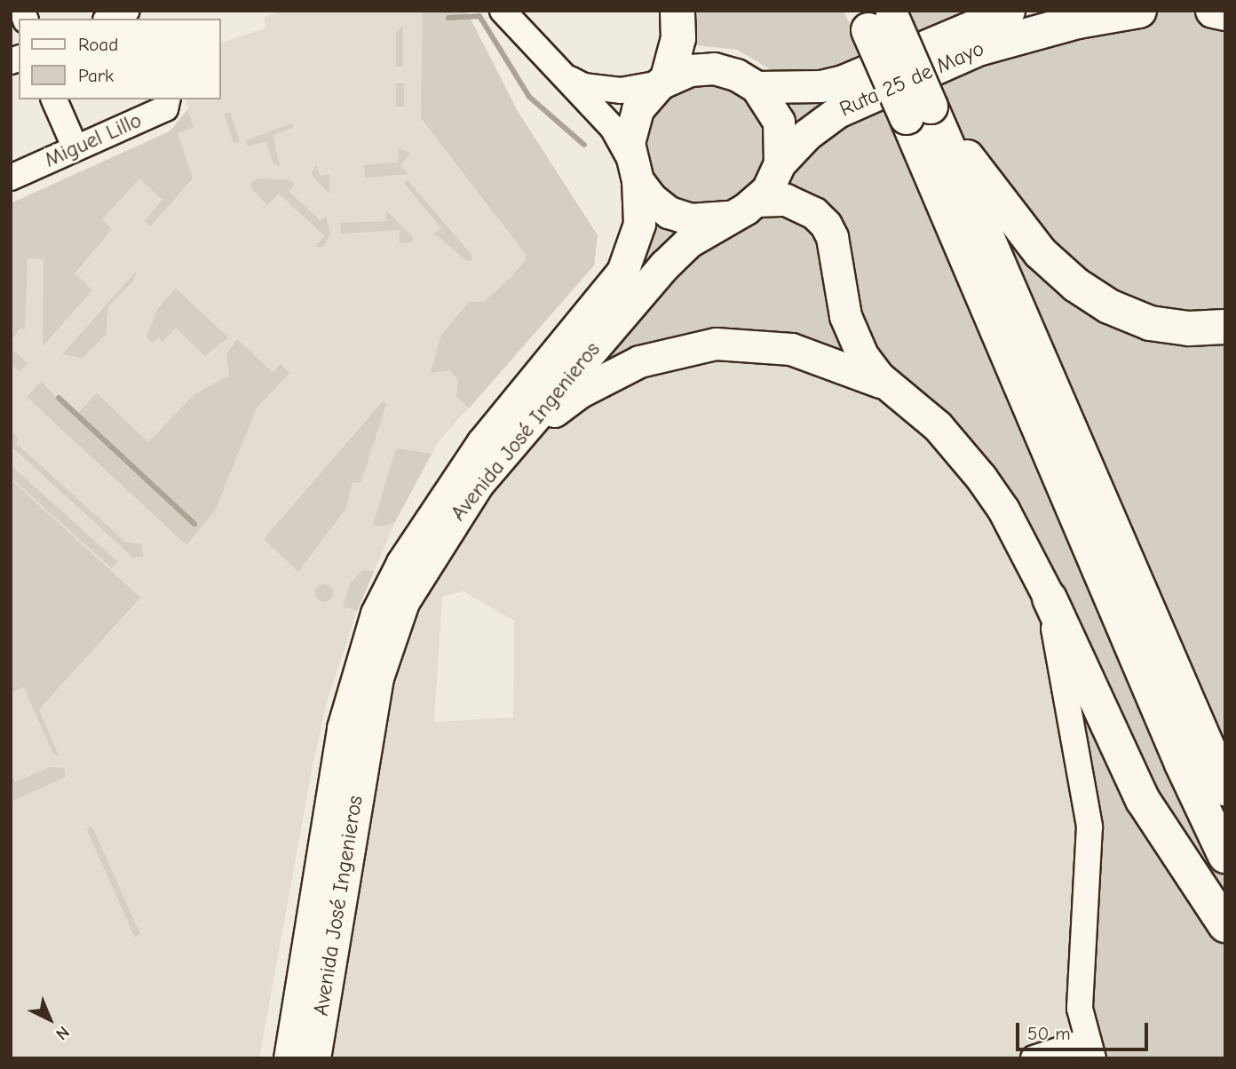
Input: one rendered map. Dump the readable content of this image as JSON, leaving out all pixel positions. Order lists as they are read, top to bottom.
{
  "streets": {
    "main road": ["Ruta 25 de Mayo", "Avenida José Ingenieros"],
    "street": ["Miguel Lillo"]
  },
  "crossings": [
    ["Ruta 25 de Mayo", "Avenida José Ingenieros"]
  ],
  "legend": ["Road", "Park"],
  "scale_bar": "50 m",
  "north": "bottom right"
}
